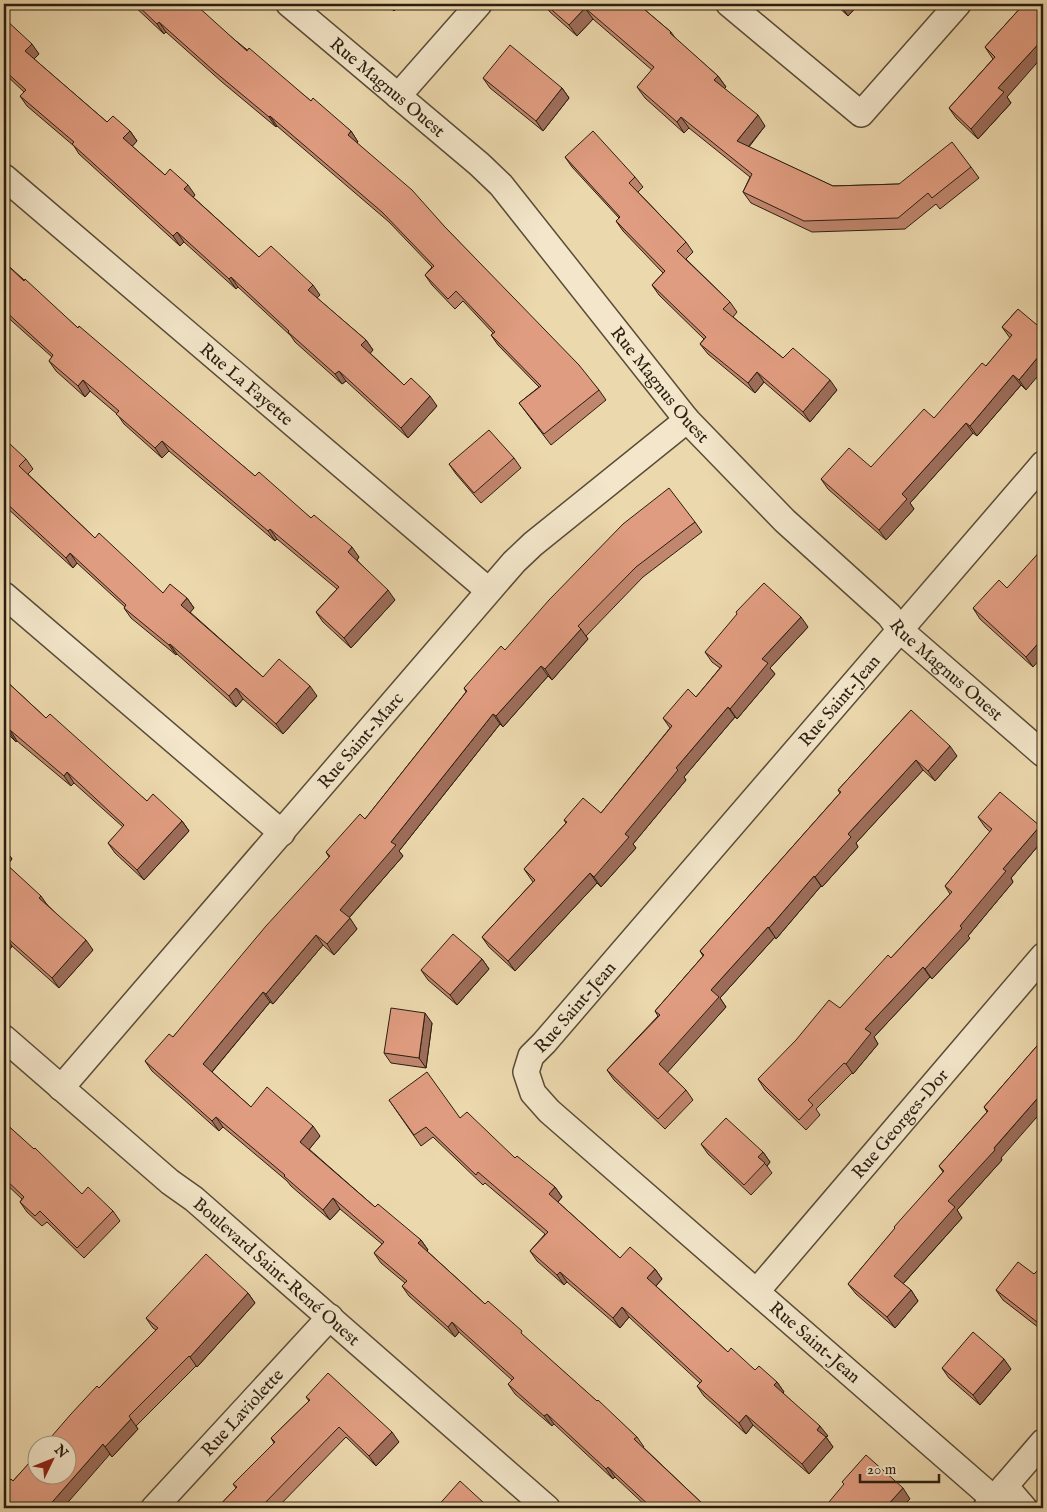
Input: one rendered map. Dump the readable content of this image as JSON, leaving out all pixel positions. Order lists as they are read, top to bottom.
{
  "streets": {
    "street": [
      "Rue Magnus Ouest",
      "Rue La Fayette",
      "Rue Saint-Jean",
      "Rue Saint-Marc",
      "Rue Georges-Dor",
      "Boulevard Saint-René Ouest",
      "Rue Laviolette"
    ]
  },
  "crossings": [
    ["Rue Magnus Ouest", "Rue Saint-Jean"],
    ["Rue Magnus Ouest", "Rue Saint-Marc"],
    ["Rue La Fayette", "Rue Saint-Marc"],
    ["Rue Saint-Jean", "Rue Georges-Dor"],
    ["Rue Saint-Marc", "Boulevard Saint-René Ouest"],
    ["Boulevard Saint-René Ouest", "Rue Laviolette"]
  ],
  "scale_bar": "20 m",
  "north": "top right"
}
